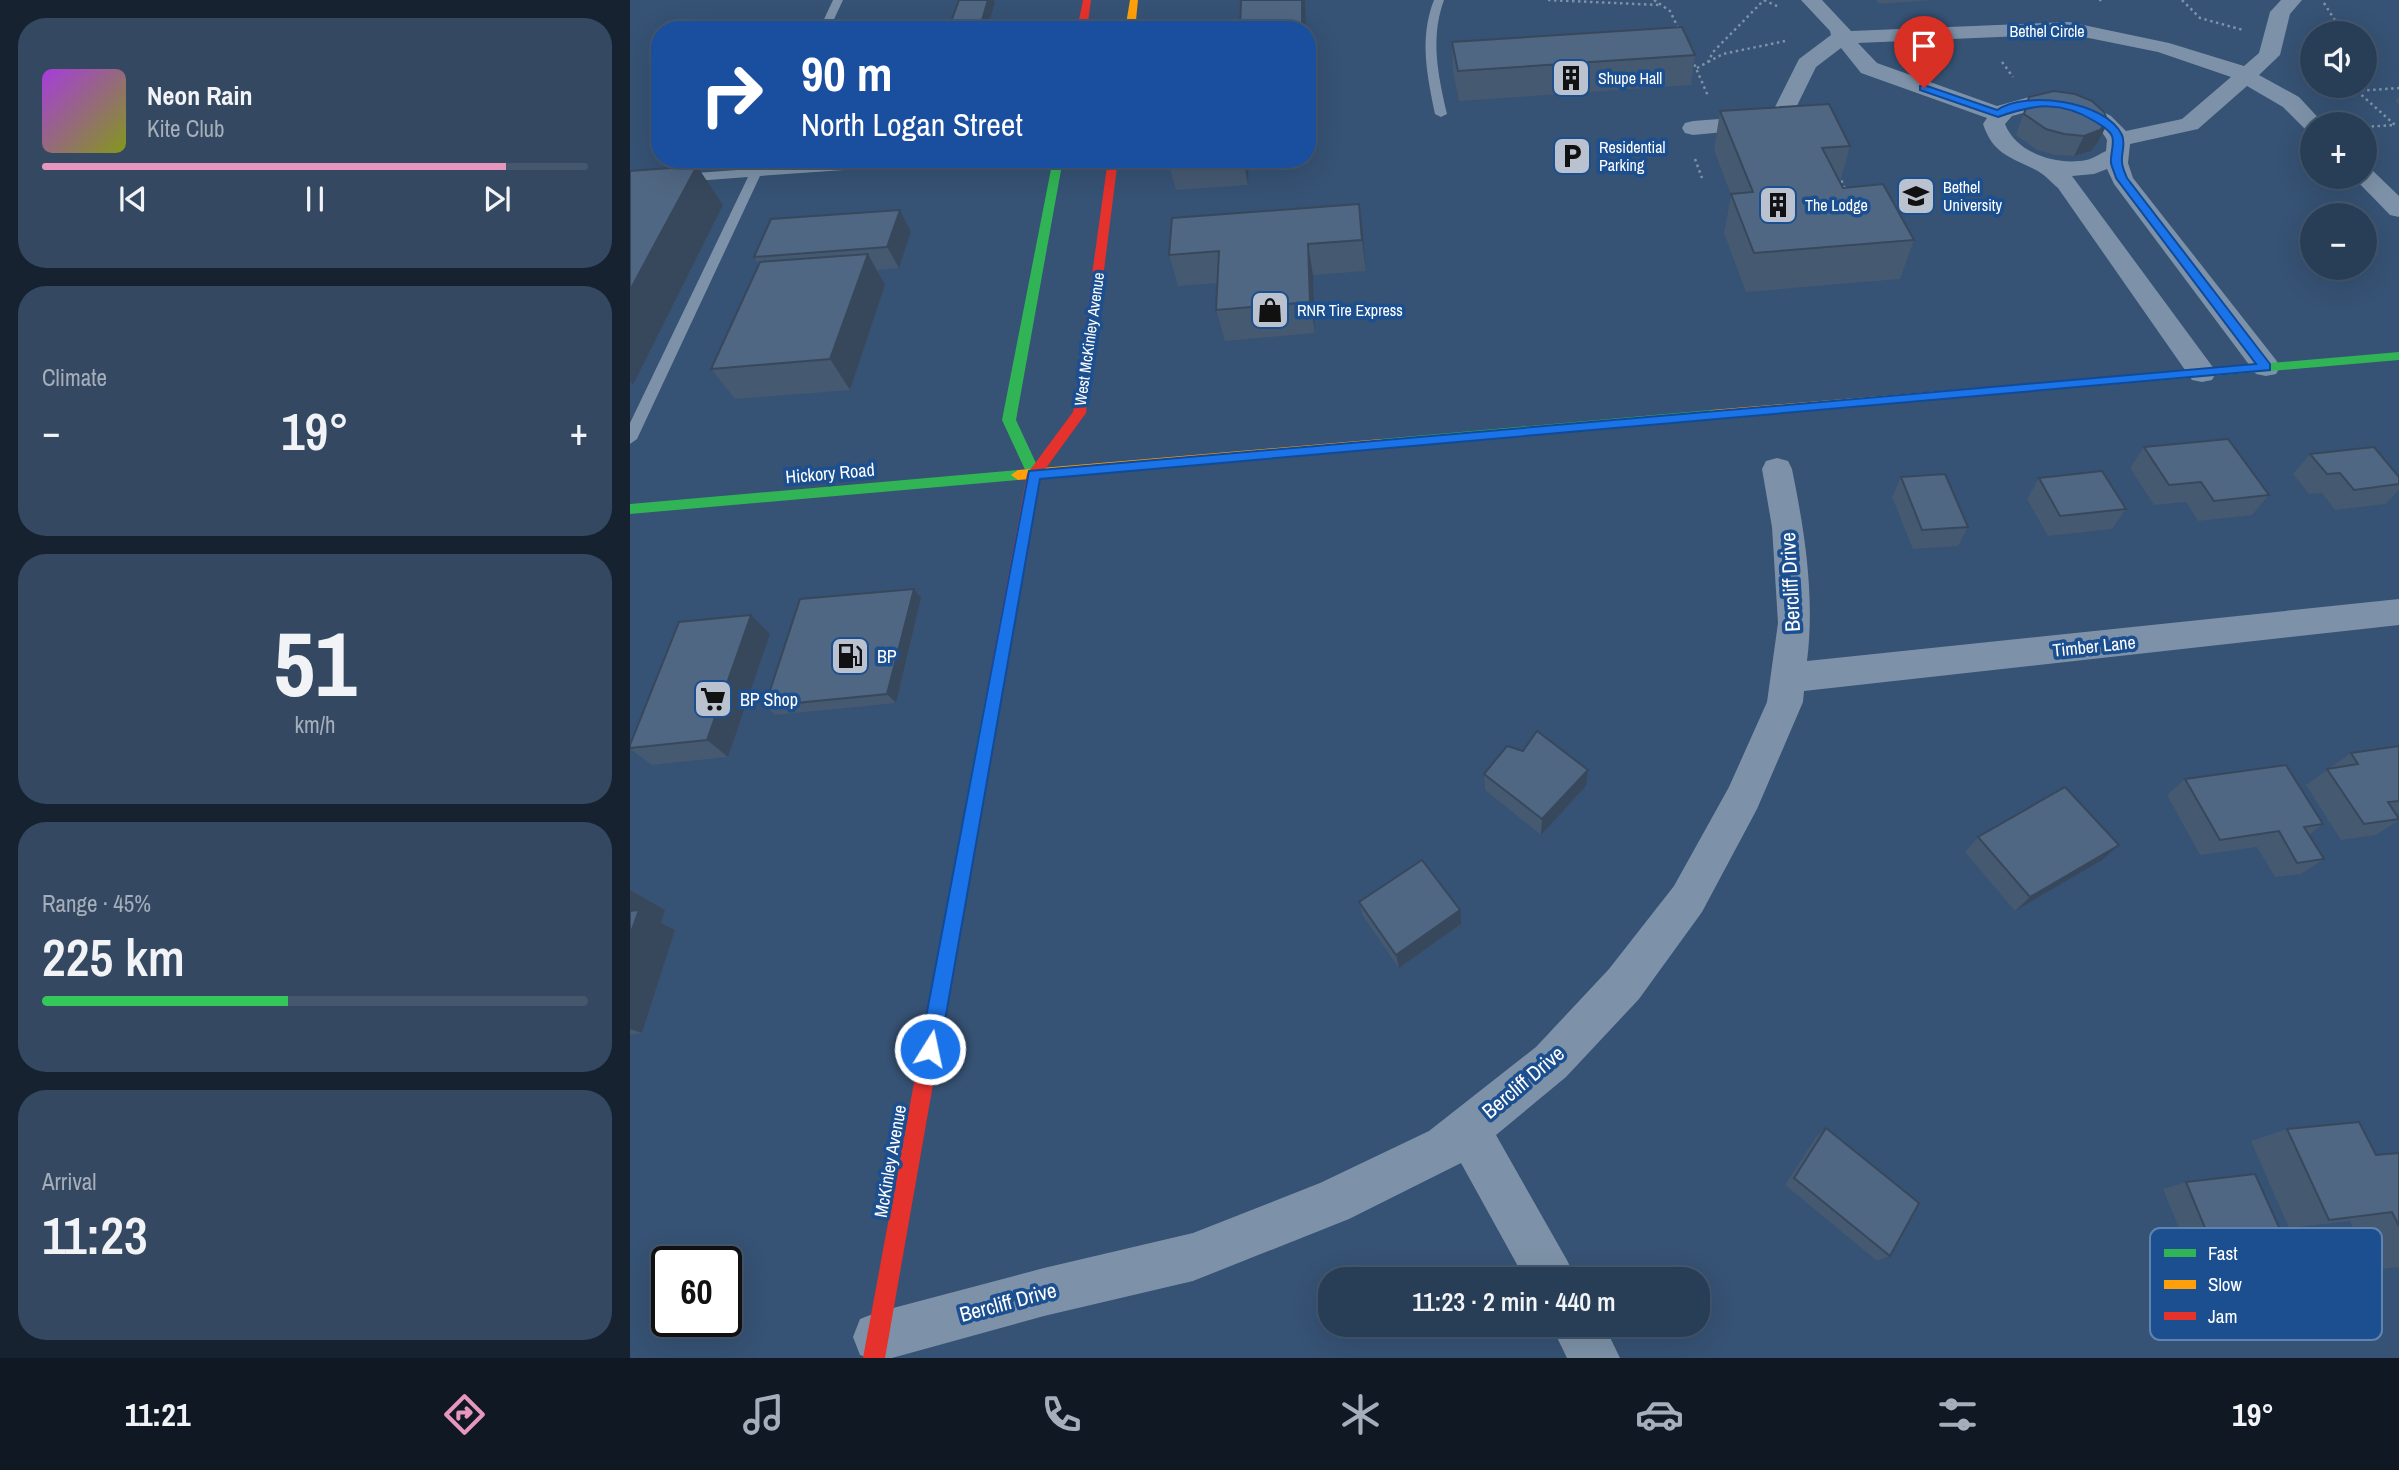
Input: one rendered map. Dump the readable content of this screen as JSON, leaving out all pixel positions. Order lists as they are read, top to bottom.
{
  "streets": {
    "main road": ["West McKinley Avenue", "Hickory Road", "McKinley Avenue"],
    "street": ["Bethel Circle", "Bercliff Drive", "Timber Lane"]
  },
  "crossings": [
    ["West McKinley Avenue", "Hickory Road"],
    ["West McKinley Avenue", "McKinley Avenue"],
    ["Hickory Road", "McKinley Avenue"],
    ["Bercliff Drive", "Timber Lane"],
    ["Bercliff Drive", "McKinley Avenue"]
  ],
  "places": {
    "building": ["Shupe Hall", "The Lodge"],
    "parking": ["Residential Parking"],
    "school or university": ["Bethel University"],
    "shop": ["RNR Tire Express"],
    "fuel station": ["BP"],
    "supermarket": ["BP Shop"]
  },
  "legend": ["Fast", "Slow", "Jam"],
  "page": {
    "map_buttons": ["+", "−"],
    "turn": ["90 m", "North Logan Street"],
    "song": ["Neon Rain", "Kite Club"],
    "tile": [
      "Climate",
      ["51", "km/h"],
      ["Range · 45%", "225 km"],
      ["Arrival", "11:23"]
    ],
    "heat": ["−", "19°", "+"],
    "limit": "60",
    "trip": "11:23 · 2 min · 440 m",
    "tabs": ["11:21", "19°"]
  }
}
